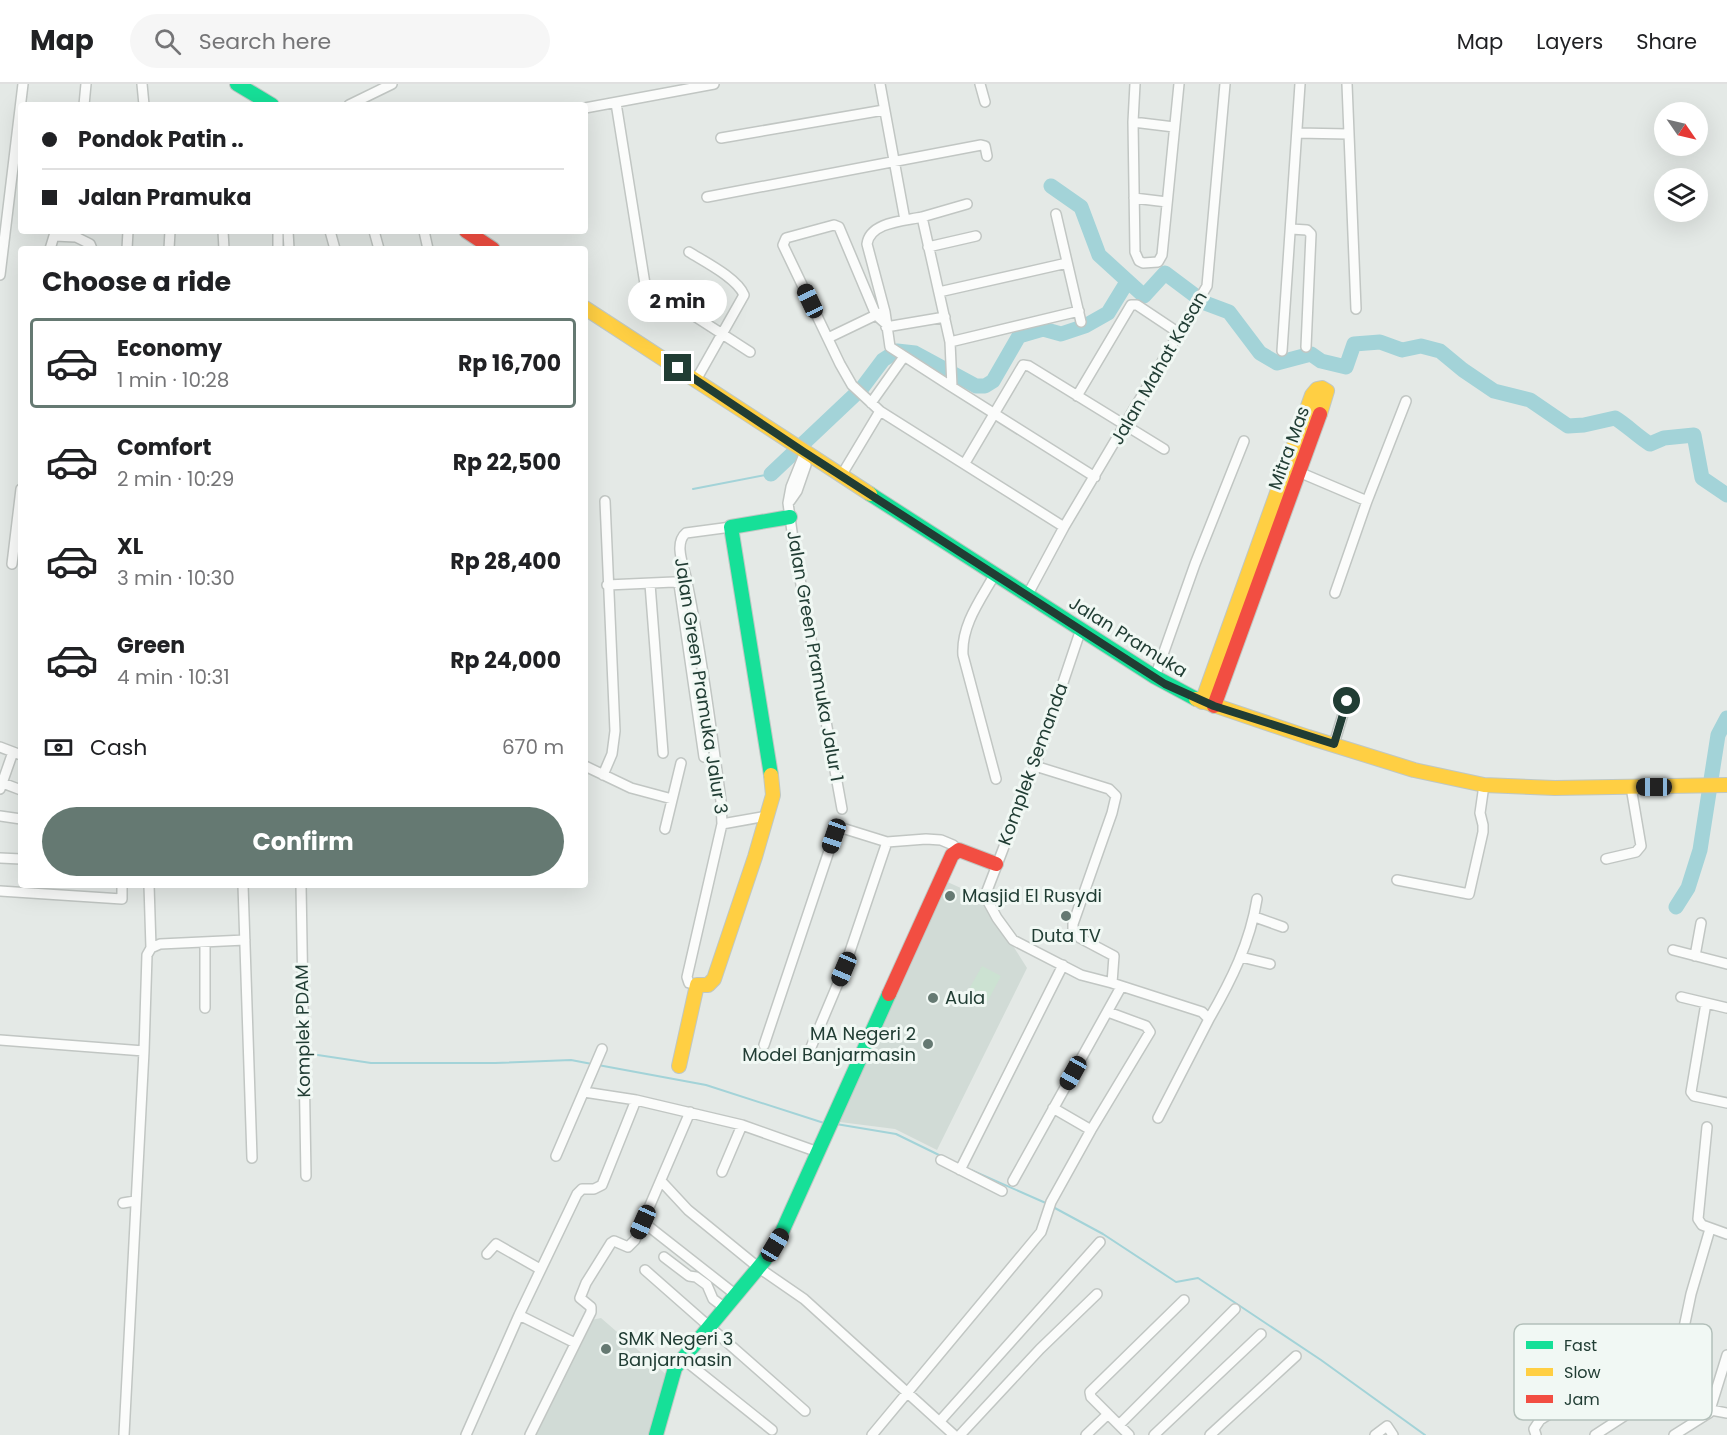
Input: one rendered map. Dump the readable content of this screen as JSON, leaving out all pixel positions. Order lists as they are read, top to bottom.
{
  "streets": {
    "street": [
      "Jalan Mahat Kasan",
      "Mitra Mas",
      "Jalan Pramuka",
      "Jalan Green Pramuka Jalur 1",
      "Jalan Green Pramuka Jalur 3",
      "Komplek Semanda",
      "Komplek PDAM"
    ]
  },
  "crossings": [
    ["Jalan Mahat Kasan", "Jalan Pramuka"],
    ["Mitra Mas", "Jalan Pramuka"],
    ["Jalan Pramuka", "Jalan Green Pramuka Jalur 1"],
    ["Jalan Pramuka", "Komplek Semanda"]
  ],
  "places": [
    "Masjid El Rusydi",
    "Duta TV",
    "Aula",
    "MA Negeri 2 Model Banjarmasin",
    "SMK Negeri 3 Banjarmasin"
  ],
  "legend": ["Fast", "Slow", "Jam"],
  "north": "bottom right",
  "page": {
    "header": "Map",
    "search": "Search here",
    "nav": ["Map", "Layers", "Share"],
    "banner": ["Pondok Patin ..", "Jalan Pramuka"],
    "heading": "Choose a ride",
    "bubble": "2 min",
    "list": [
      {
        "name": "Economy",
        "note": "1 min · 10:28",
        "value": "Rp 16,700"
      },
      {
        "name": "Comfort",
        "note": "2 min · 10:29",
        "value": "Rp 22,500"
      },
      {
        "name": "XL",
        "note": "3 min · 10:30",
        "value": "Rp 28,400"
      },
      {
        "name": "Green",
        "note": "4 min · 10:31",
        "value": "Rp 24,000"
      }
    ],
    "pay": ["Cash", "670 m"],
    "buttons": "Confirm"
  }
}
